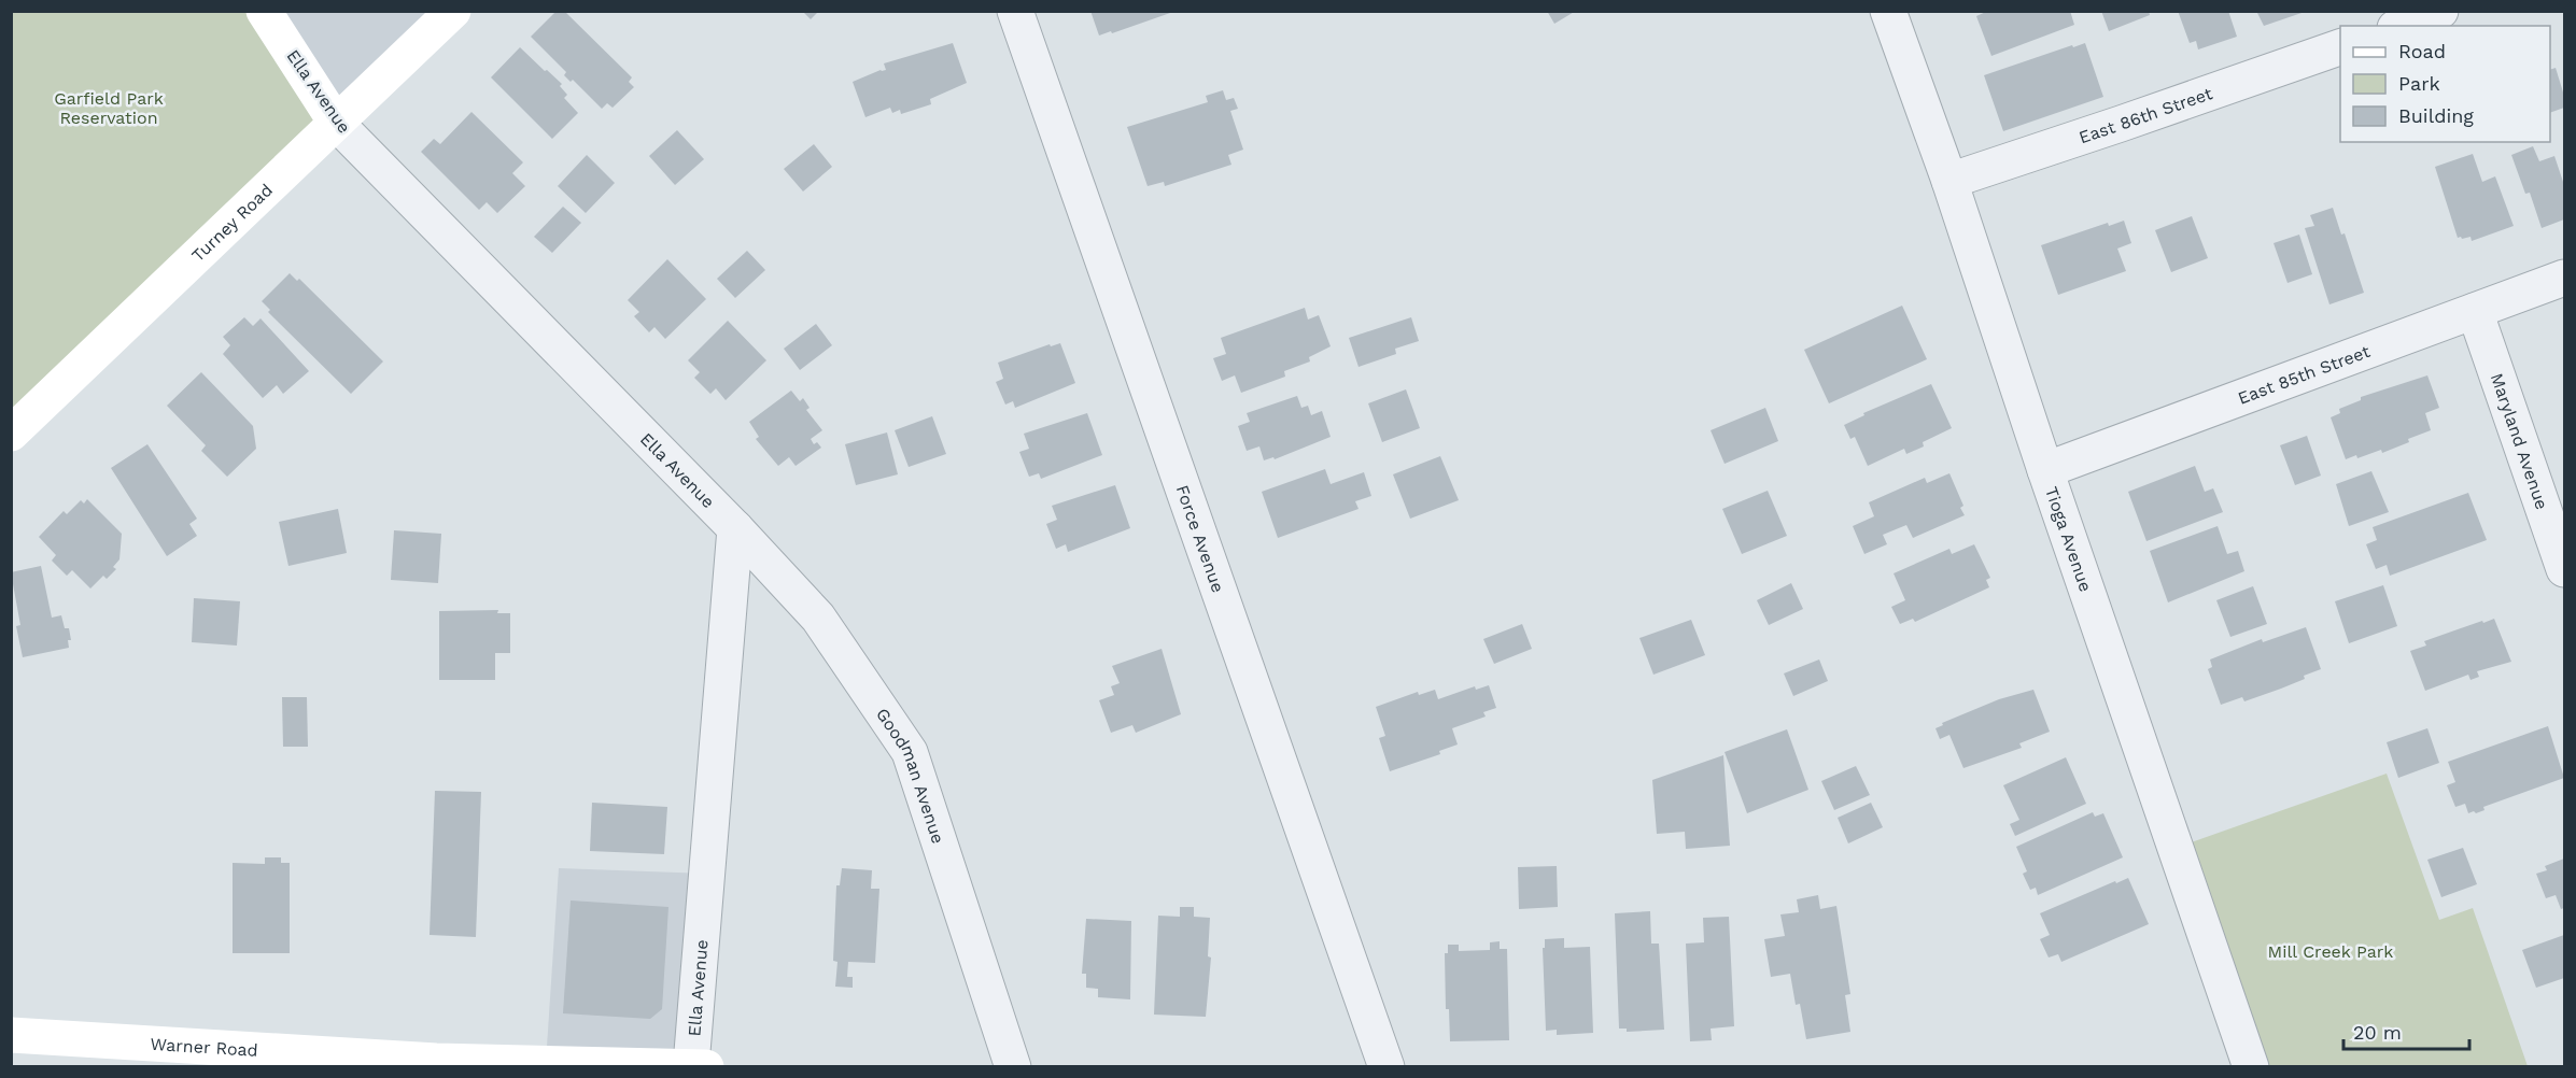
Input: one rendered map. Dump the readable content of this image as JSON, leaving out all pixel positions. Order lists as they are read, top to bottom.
{
  "streets": {
    "main road": ["Ella Avenue", "Turney Road", "Warner Road"],
    "street": [
      "East 86th Street",
      "East 85th Street",
      "Maryland Avenue",
      "Force Avenue",
      "Tioga Avenue",
      "Goodman Avenue"
    ]
  },
  "crossings": [
    ["Ella Avenue", "Turney Road"],
    ["Ella Avenue", "Goodman Avenue"],
    ["Ella Avenue", "Warner Road"],
    ["East 86th Street", "Tioga Avenue"],
    ["East 85th Street", "Maryland Avenue"],
    ["East 85th Street", "Tioga Avenue"]
  ],
  "parks": ["Garfield Park Reservation", "Mill Creek Park"],
  "legend": ["Road", "Park", "Building"],
  "scale_bar": "20 m"
}
